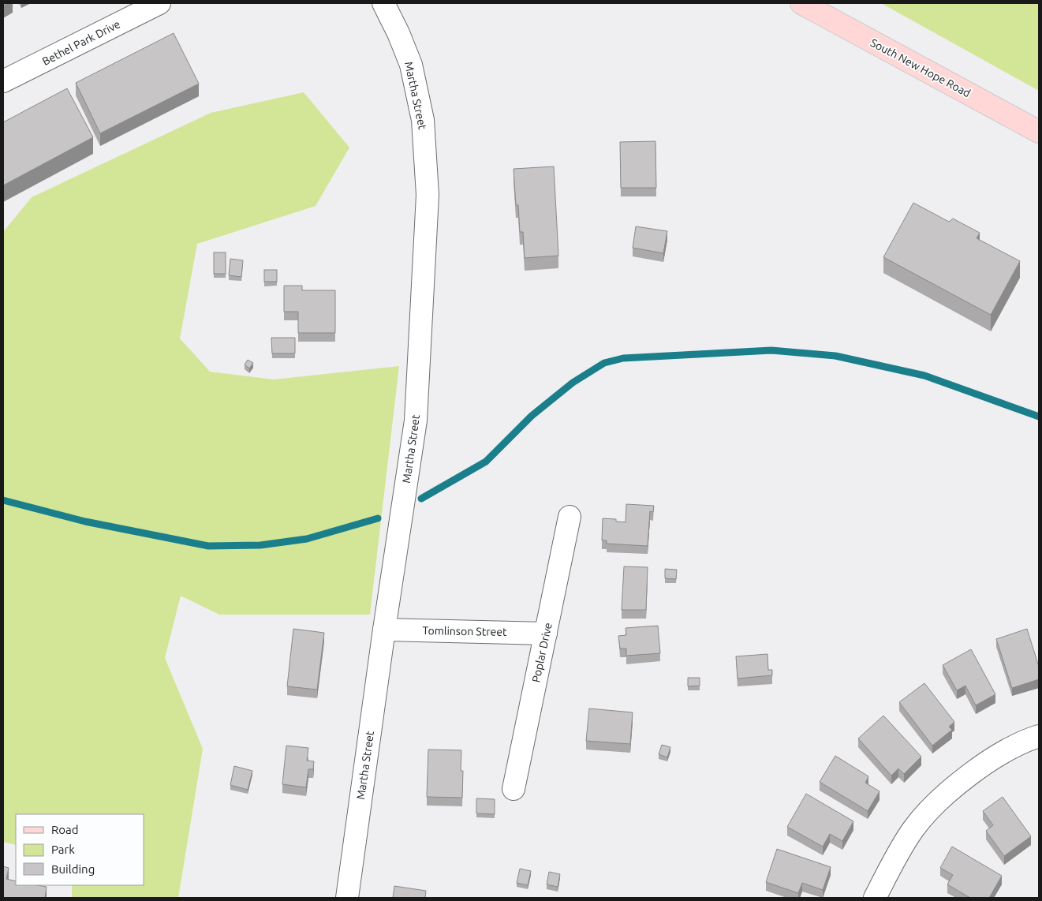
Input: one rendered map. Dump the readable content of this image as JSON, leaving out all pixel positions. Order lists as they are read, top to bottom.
{
  "streets": {
    "main road": ["South New Hope Road"],
    "street": [
      "Bethel Park Drive",
      "Martha Street",
      "Tomlinson Street",
      "Poplar Drive"
    ]
  },
  "crossings": [
    ["Martha Street", "Tomlinson Street"],
    ["Tomlinson Street", "Poplar Drive"]
  ],
  "legend": ["Road", "Park", "Building"]
}
